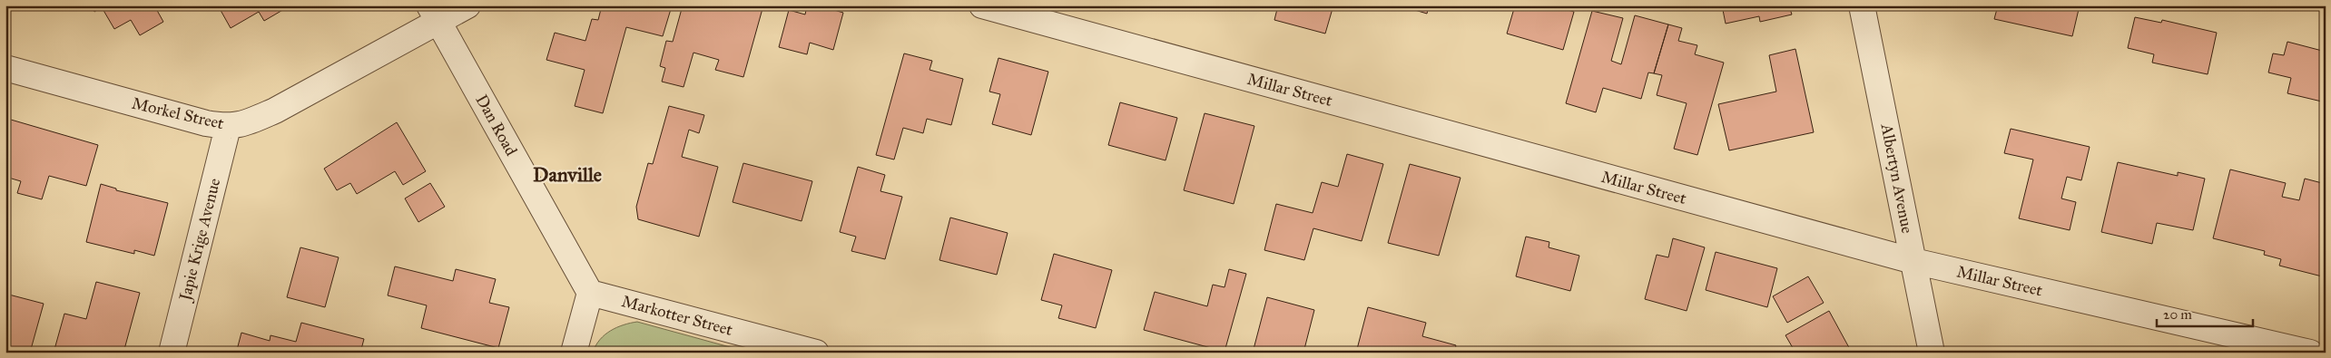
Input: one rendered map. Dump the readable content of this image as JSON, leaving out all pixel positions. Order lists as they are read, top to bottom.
{
  "streets": {
    "street": [
      "Millar Street",
      "Morkel Street",
      "Dan Road",
      "Albertyn Avenue",
      "Japie Krige Avenue",
      "Markotter Street"
    ]
  },
  "crossings": [
    ["Millar Street", "Albertyn Avenue"],
    ["Morkel Street", "Dan Road"],
    ["Morkel Street", "Japie Krige Avenue"],
    ["Dan Road", "Markotter Street"]
  ],
  "districts": ["Danville"],
  "scale_bar": "20 m"
}
